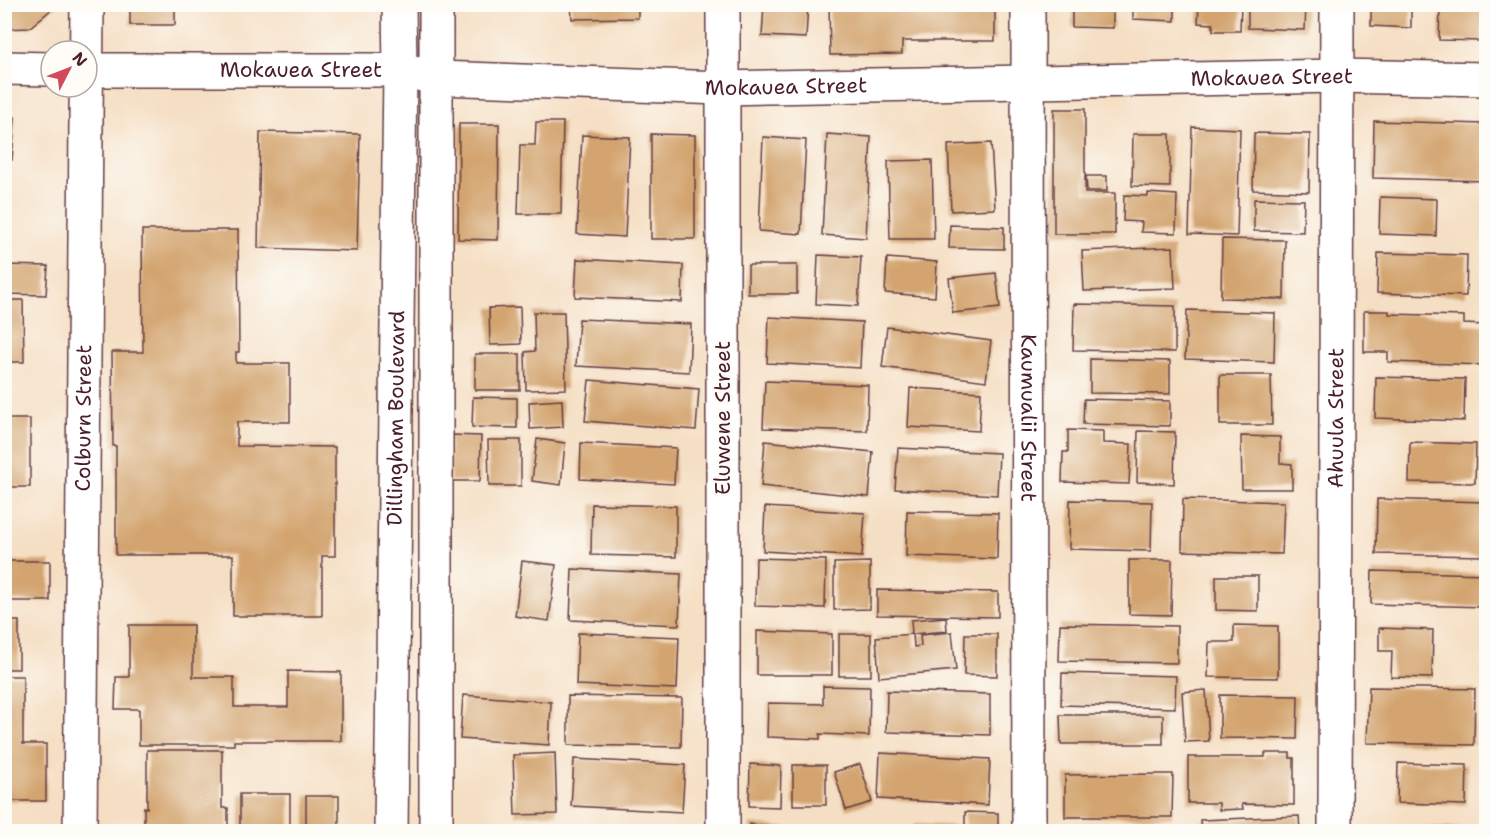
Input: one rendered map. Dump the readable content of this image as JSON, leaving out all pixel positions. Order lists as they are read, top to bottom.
{
  "streets": {
    "street": [
      "Mokauea Street",
      "Colburn Street",
      "Dillingham Boulevard",
      "Eluwene Street",
      "Kaumualii Street",
      "Ahuula Street"
    ]
  },
  "crossings": [
    ["Mokauea Street", "Dillingham Boulevard"],
    ["Mokauea Street", "Eluwene Street"],
    ["Mokauea Street", "Kaumualii Street"],
    ["Mokauea Street", "Ahuula Street"]
  ],
  "north": "top right"
}
